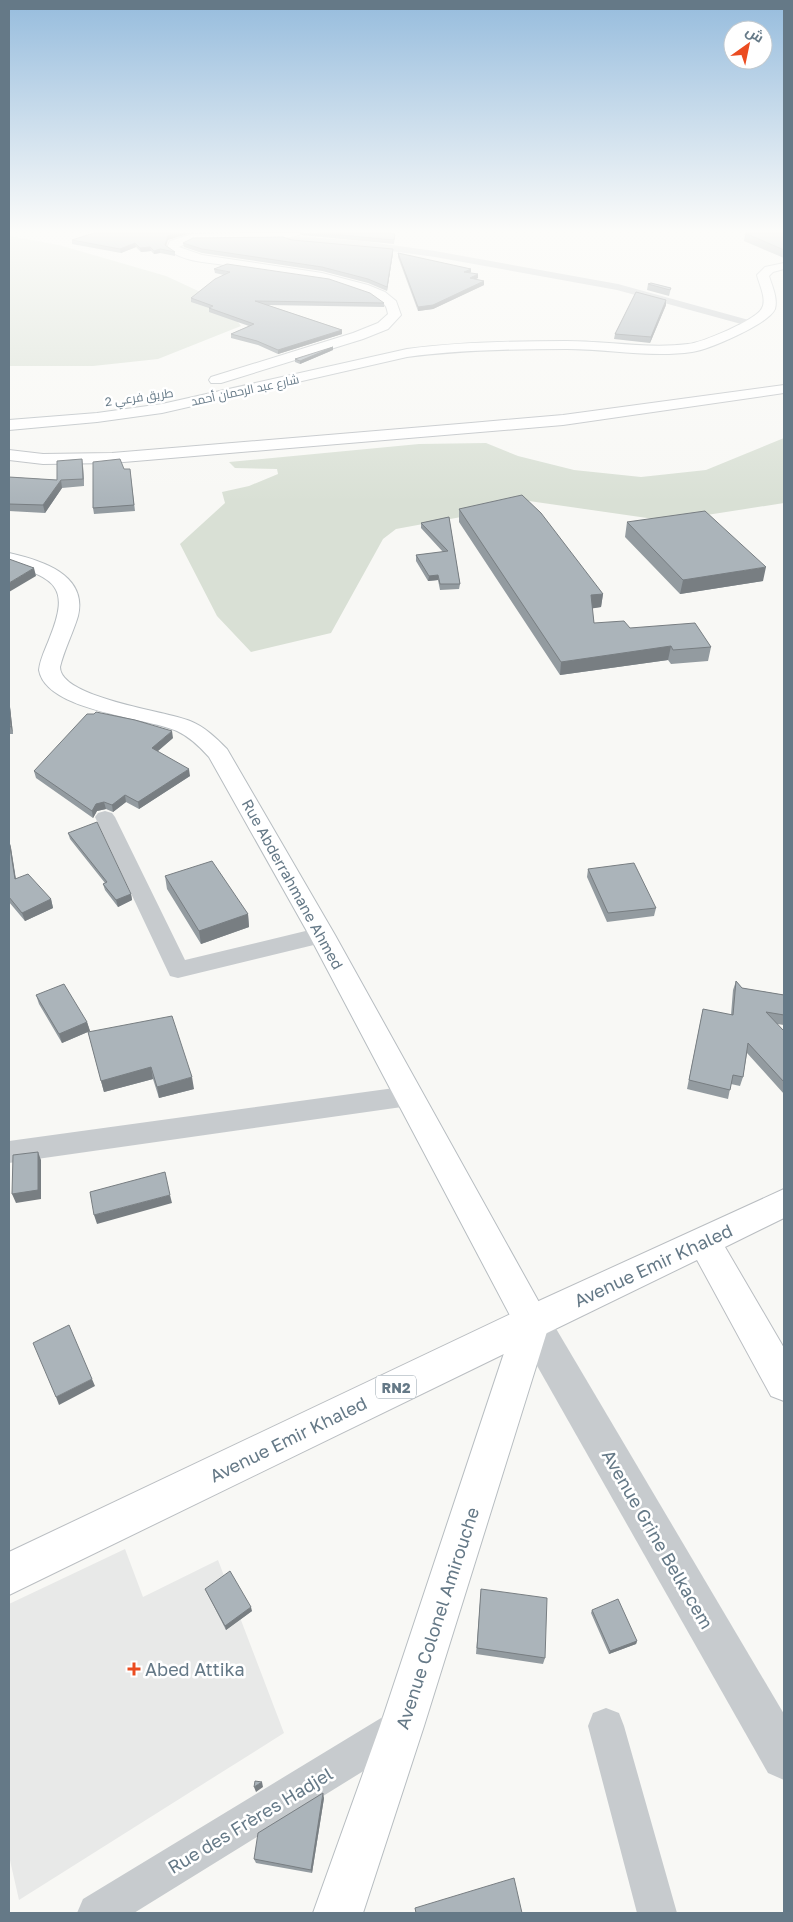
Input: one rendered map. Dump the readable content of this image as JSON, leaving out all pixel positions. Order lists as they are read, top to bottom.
{
  "streets": {
    "main road": [
      "شارع عبد الرحمان أحمد",
      "طريق فرعي 2",
      "Rue Abderrahmane Ahmed",
      "Avenue Emir Khaled",
      "RN2",
      "Avenue Colonel Amirouche"
    ],
    "street": ["Avenue Grine Belkacem", "Rue des Frères Hadjel"]
  },
  "crossings": [
    ["Rue Abderrahmane Ahmed", "Avenue Emir Khaled"],
    ["Rue Abderrahmane Ahmed", "Avenue Grine Belkacem"],
    ["Rue Abderrahmane Ahmed", "Avenue Colonel Amirouche"],
    ["Avenue Emir Khaled", "Avenue Grine Belkacem"],
    ["Avenue Emir Khaled", "Avenue Colonel Amirouche"],
    ["Avenue Grine Belkacem", "Avenue Colonel Amirouche"],
    ["Avenue Colonel Amirouche", "Rue des Frères Hadjel"]
  ],
  "places": {
    "health": ["Abed Attika"]
  },
  "north": "top right"
}
